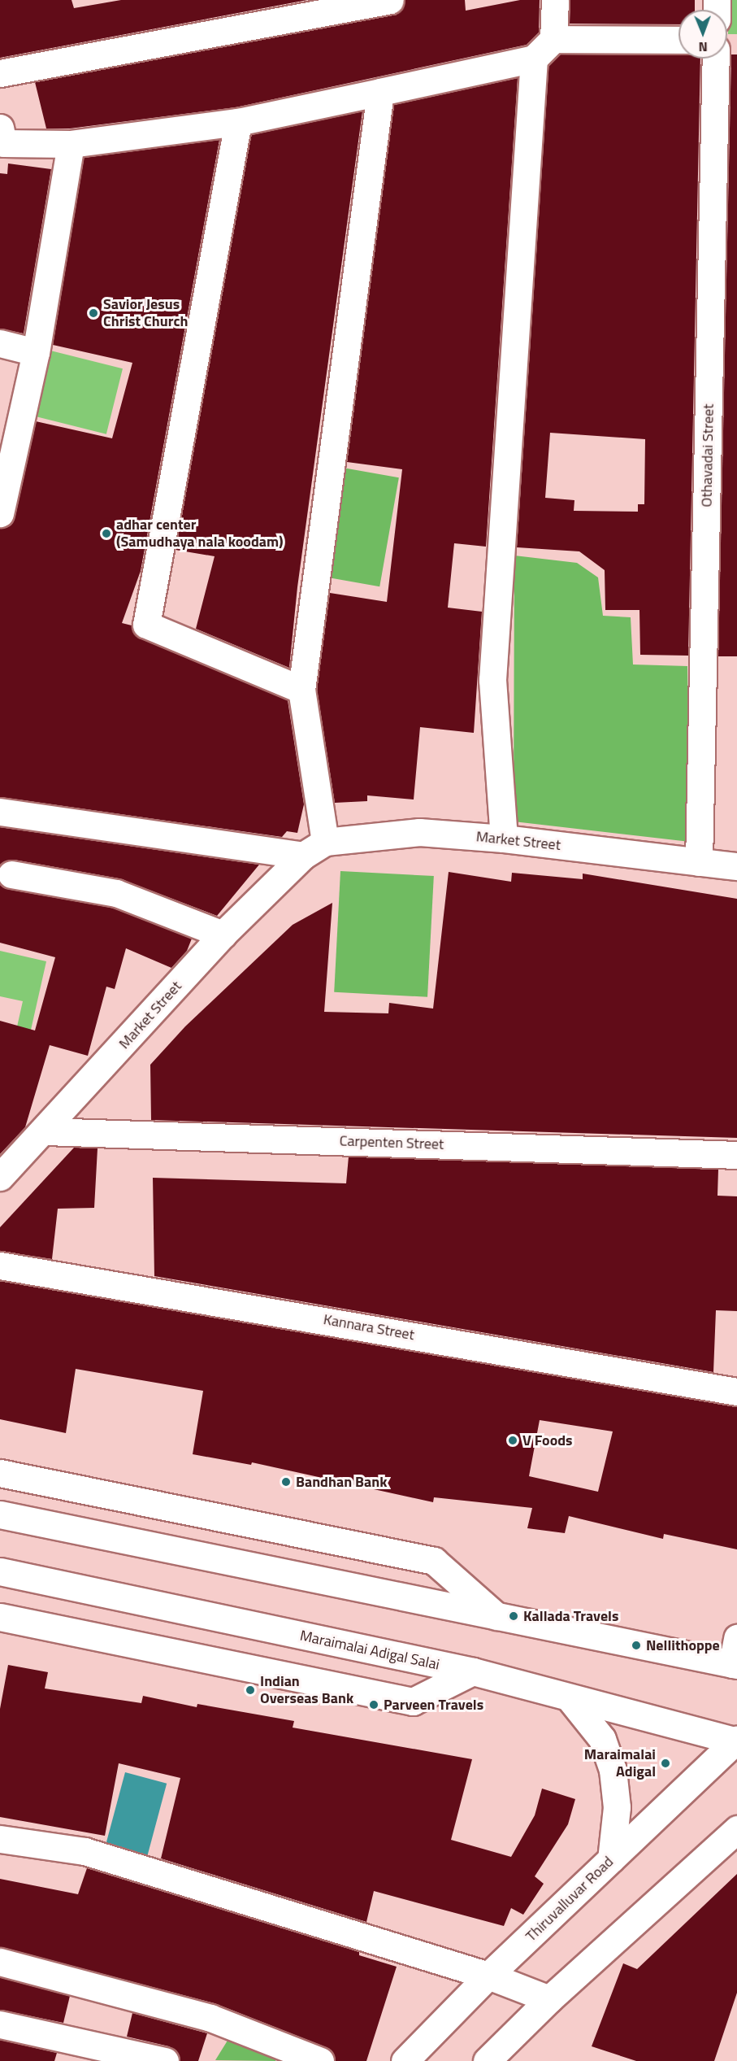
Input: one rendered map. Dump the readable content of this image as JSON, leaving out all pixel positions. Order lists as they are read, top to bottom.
{
  "streets": {
    "street": [
      "Othavadai Street",
      "Market Street",
      "Carpenten Street",
      "Kannara Street",
      "Maraimalai Adigal Salai",
      "Thiruvalluvar Road"
    ]
  },
  "crossings": [
    ["Othavadai Street", "Market Street"],
    ["Market Street", "Carpenten Street"],
    ["Maraimalai Adigal Salai", "Thiruvalluvar Road"]
  ],
  "places": [
    "Savior Jesus Christ Church",
    "adhar center (Samudhaya nala koodam)",
    "V Foods",
    "Bandhan Bank",
    "Kallada Travels",
    "Nellithoppe",
    "Indian Overseas Bank",
    "Parveen Travels",
    "Maraimalai Adigal"
  ],
  "north": "bottom"
}
